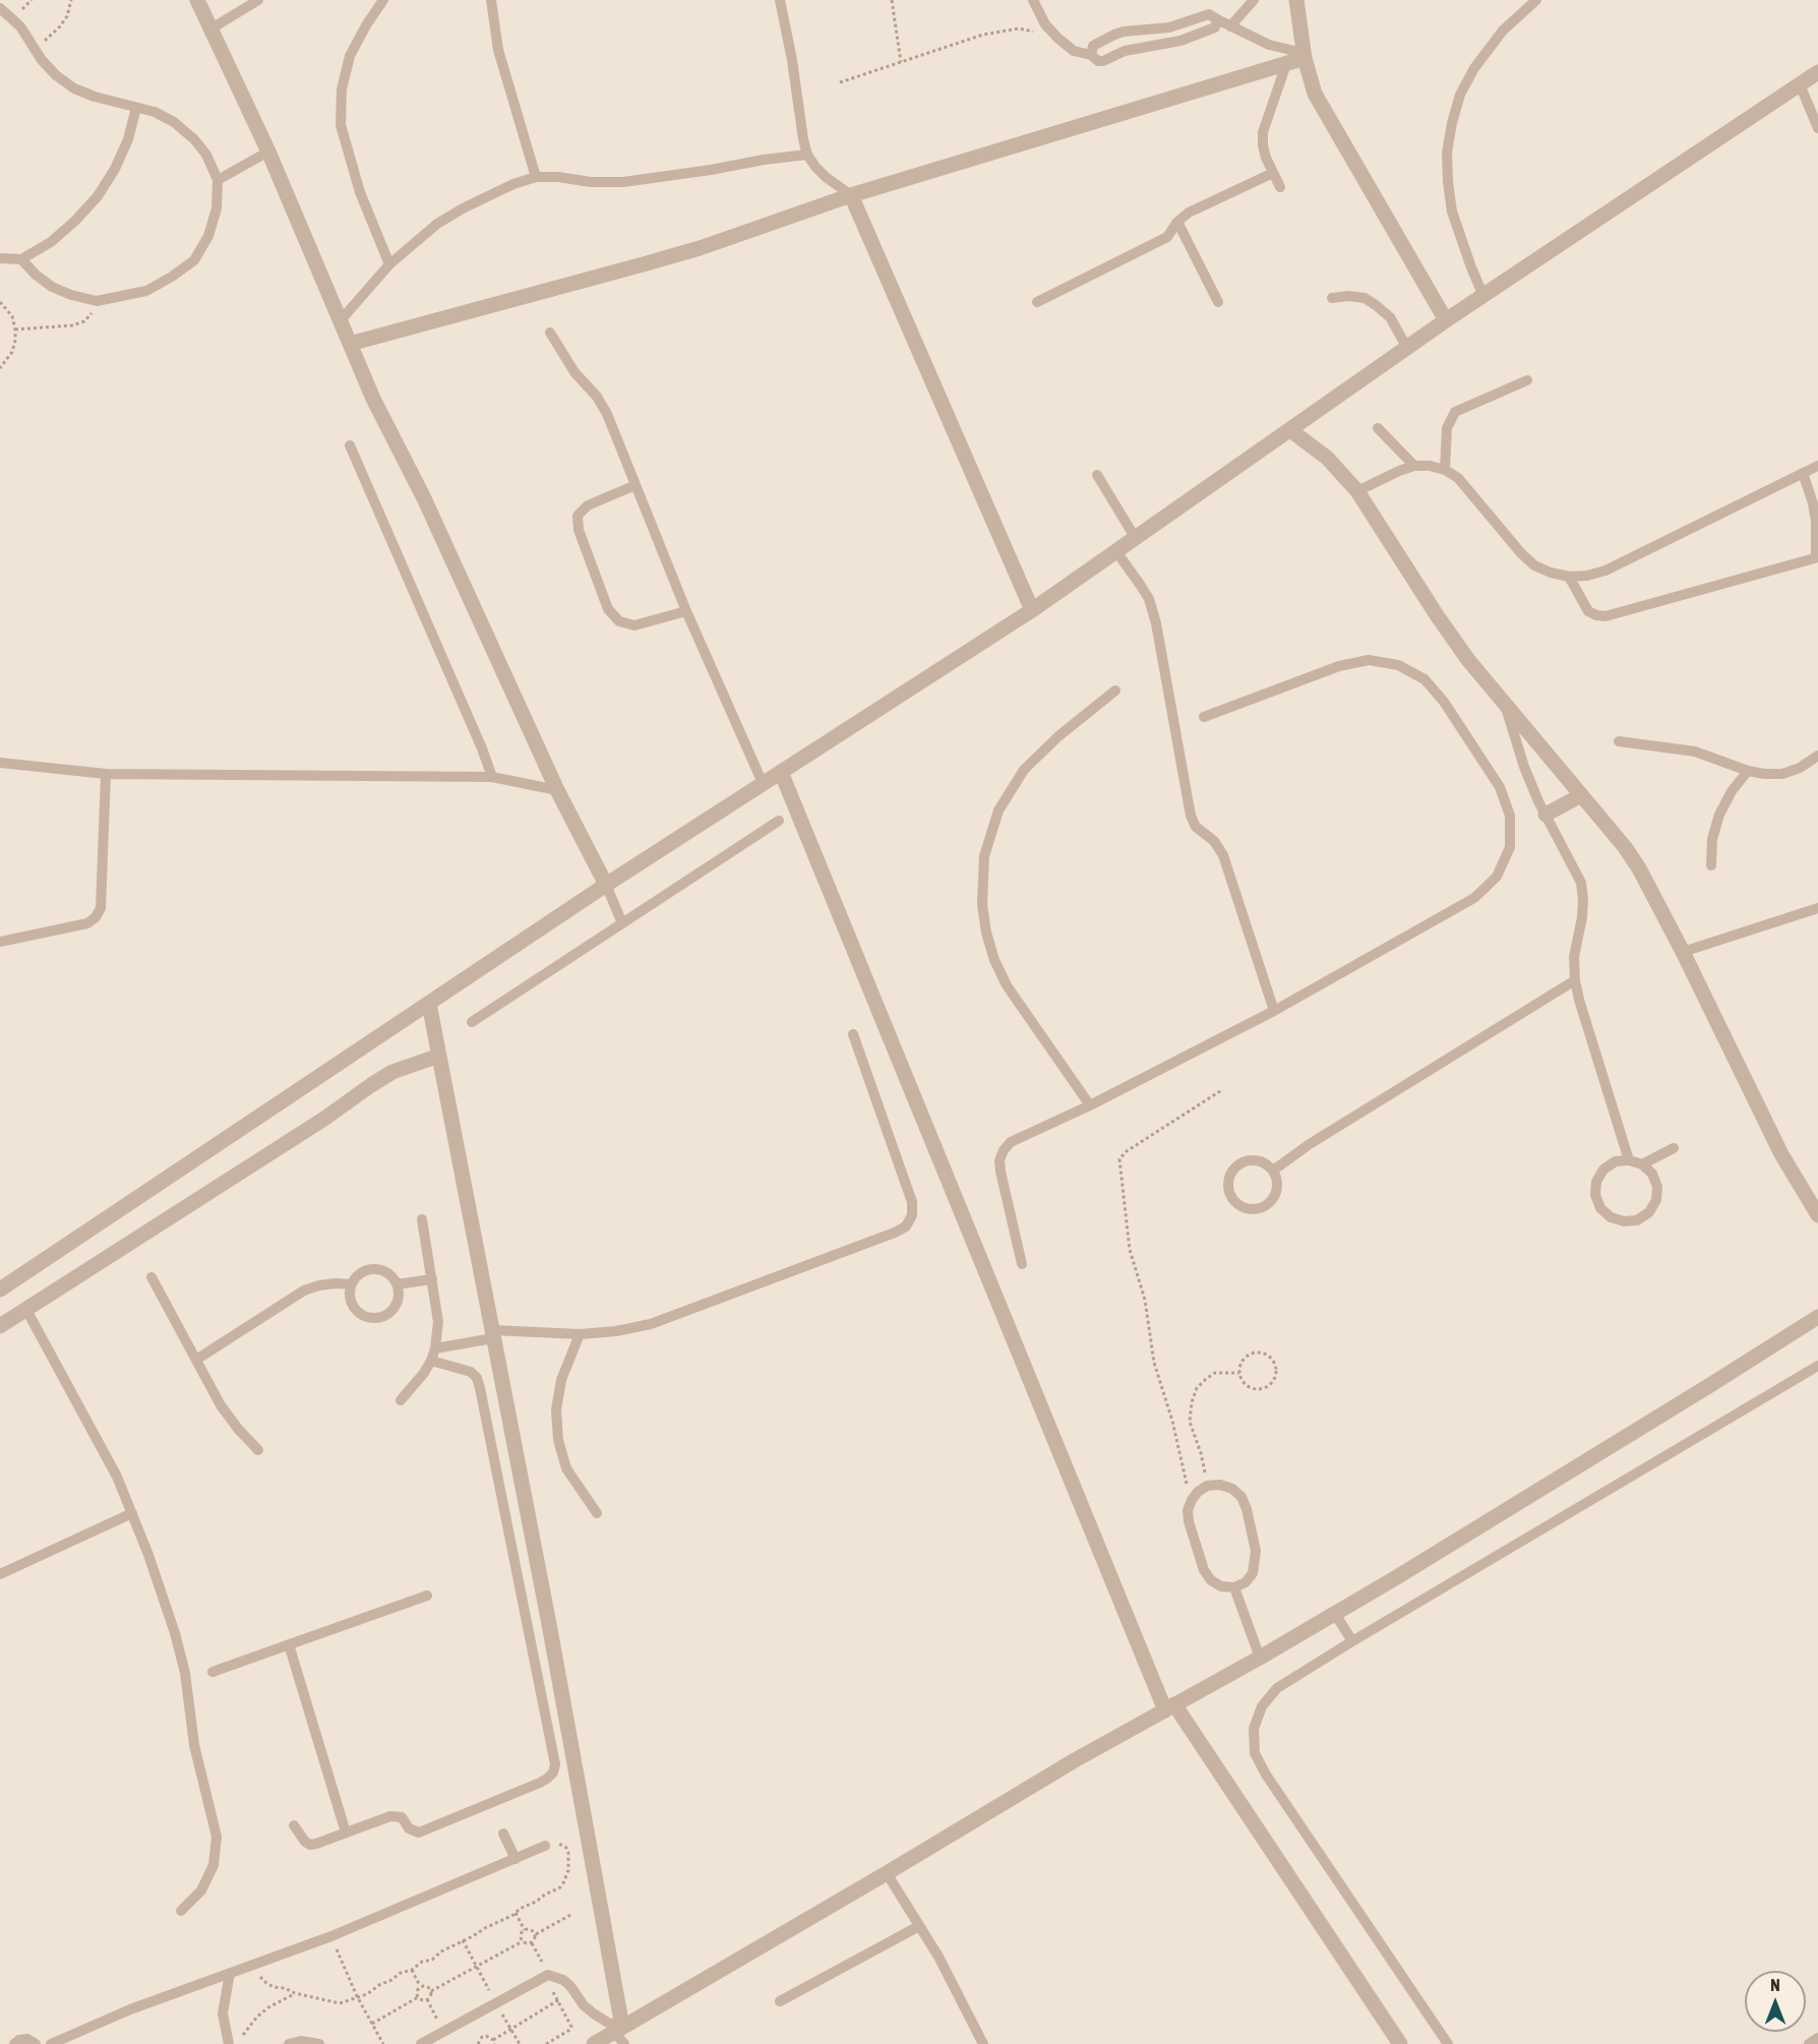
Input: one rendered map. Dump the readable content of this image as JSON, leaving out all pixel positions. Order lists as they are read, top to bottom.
{
  "north": "top"
}
